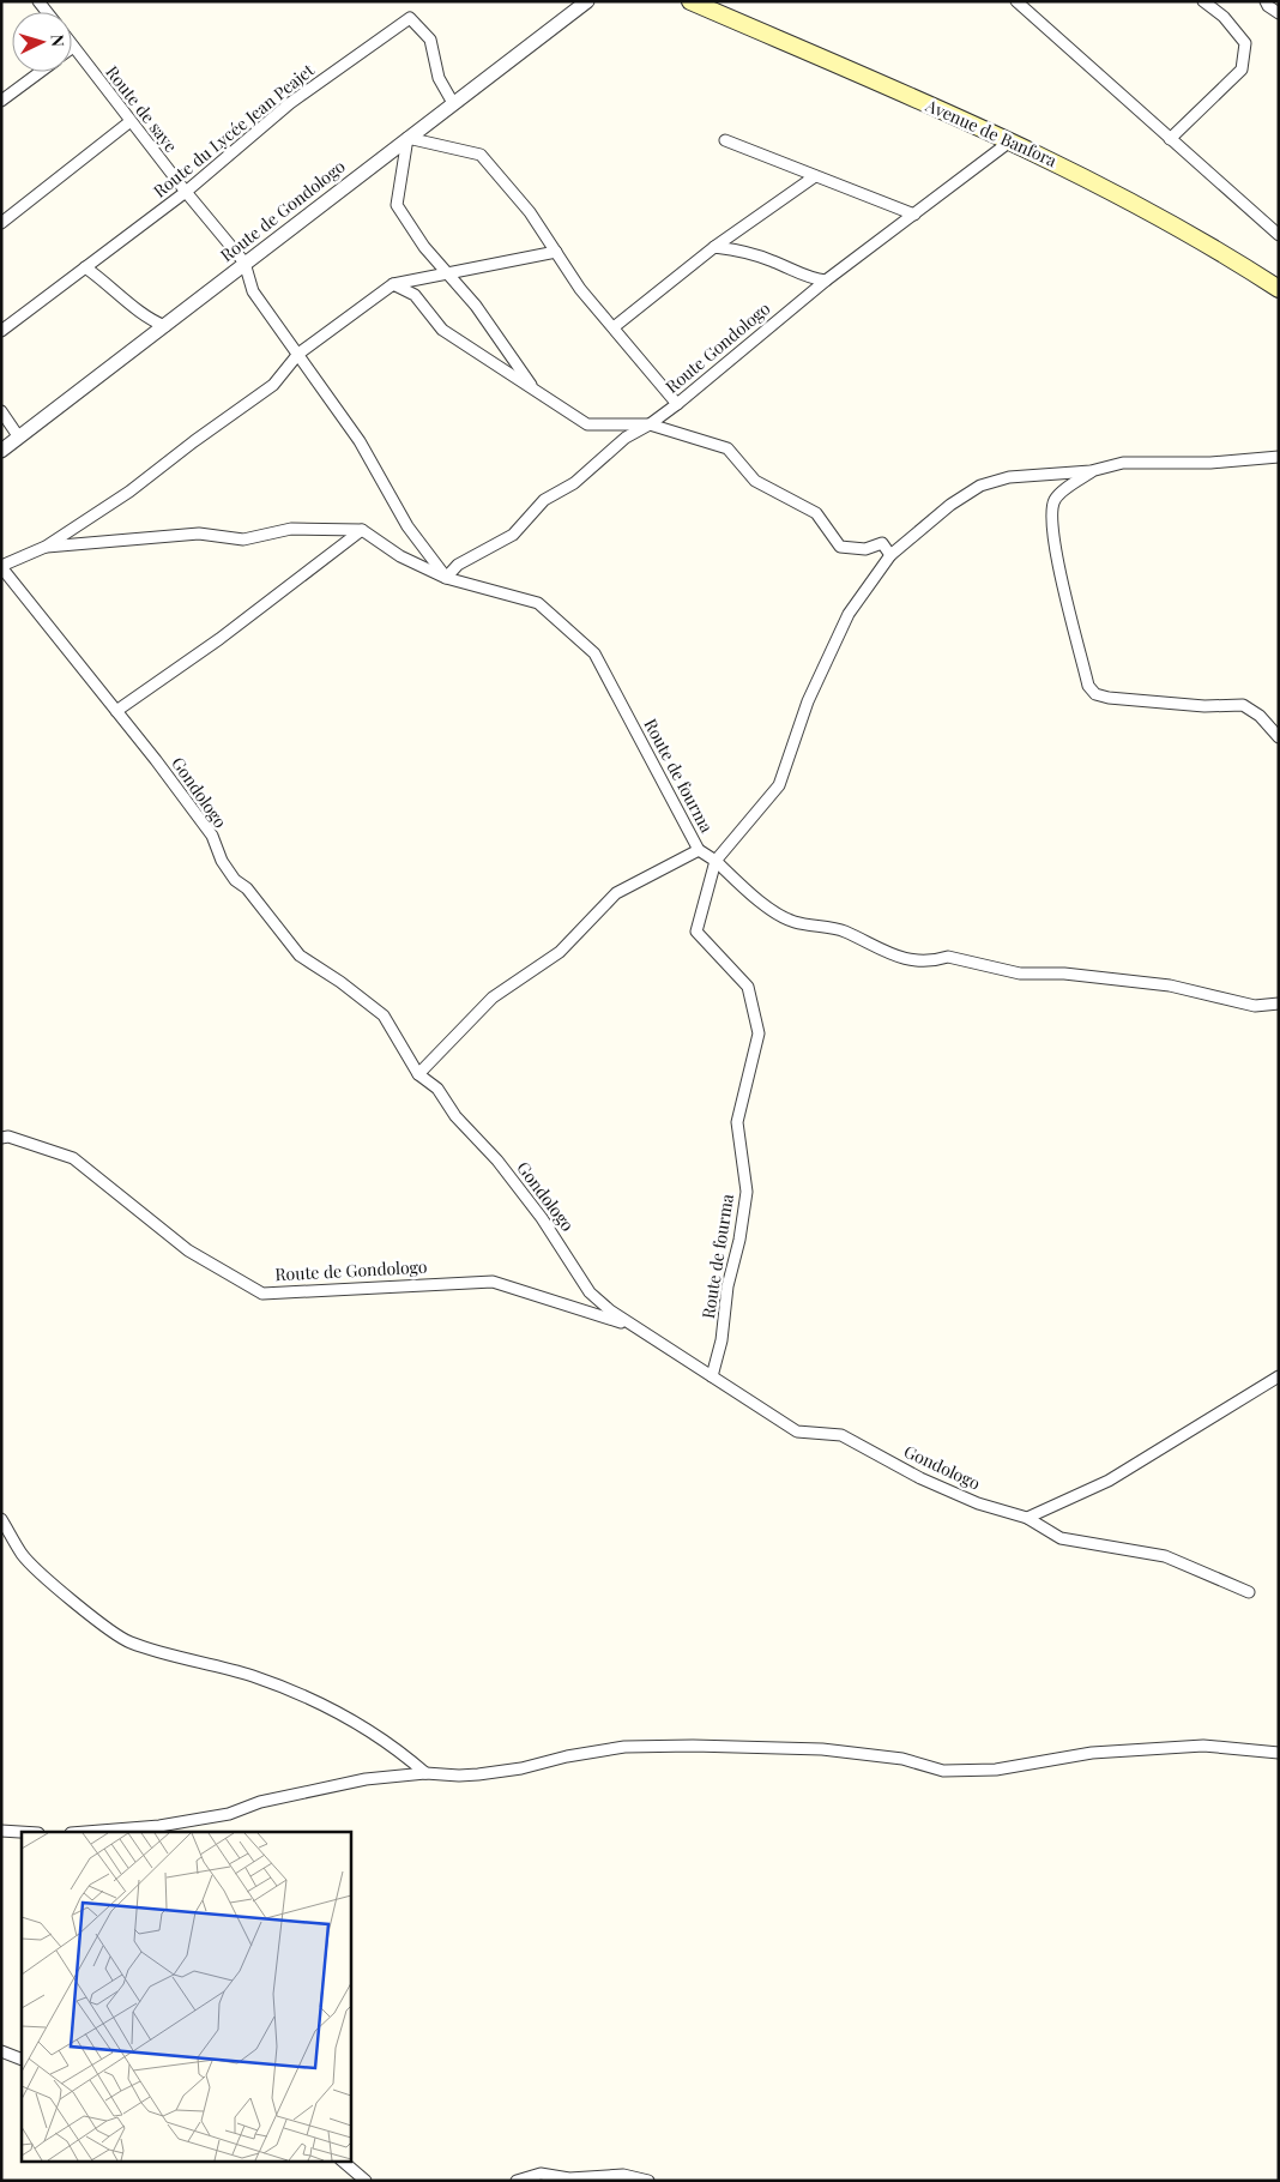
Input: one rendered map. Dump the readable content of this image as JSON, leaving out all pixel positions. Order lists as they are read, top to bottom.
{
  "streets": {
    "main road": ["Avenue de Banfora"],
    "street": [
      "Route de saye",
      "Route du Lycée Jean Peajet",
      "Route de Gondologo",
      "Route Gondologo",
      "Route de fourma",
      "Gondologo"
    ]
  },
  "crossings": [
    ["Route de saye", "Route du Lycée Jean Peajet"],
    ["Route de saye", "Route de Gondologo"],
    ["Route du Lycée Jean Peajet", "Route de Gondologo"],
    ["Avenue de Banfora", "Route Gondologo"],
    ["Route de Gondologo", "Gondologo"],
    ["Route Gondologo", "Route de fourma"],
    ["Route de fourma", "Gondologo"]
  ],
  "north": "right"
}
